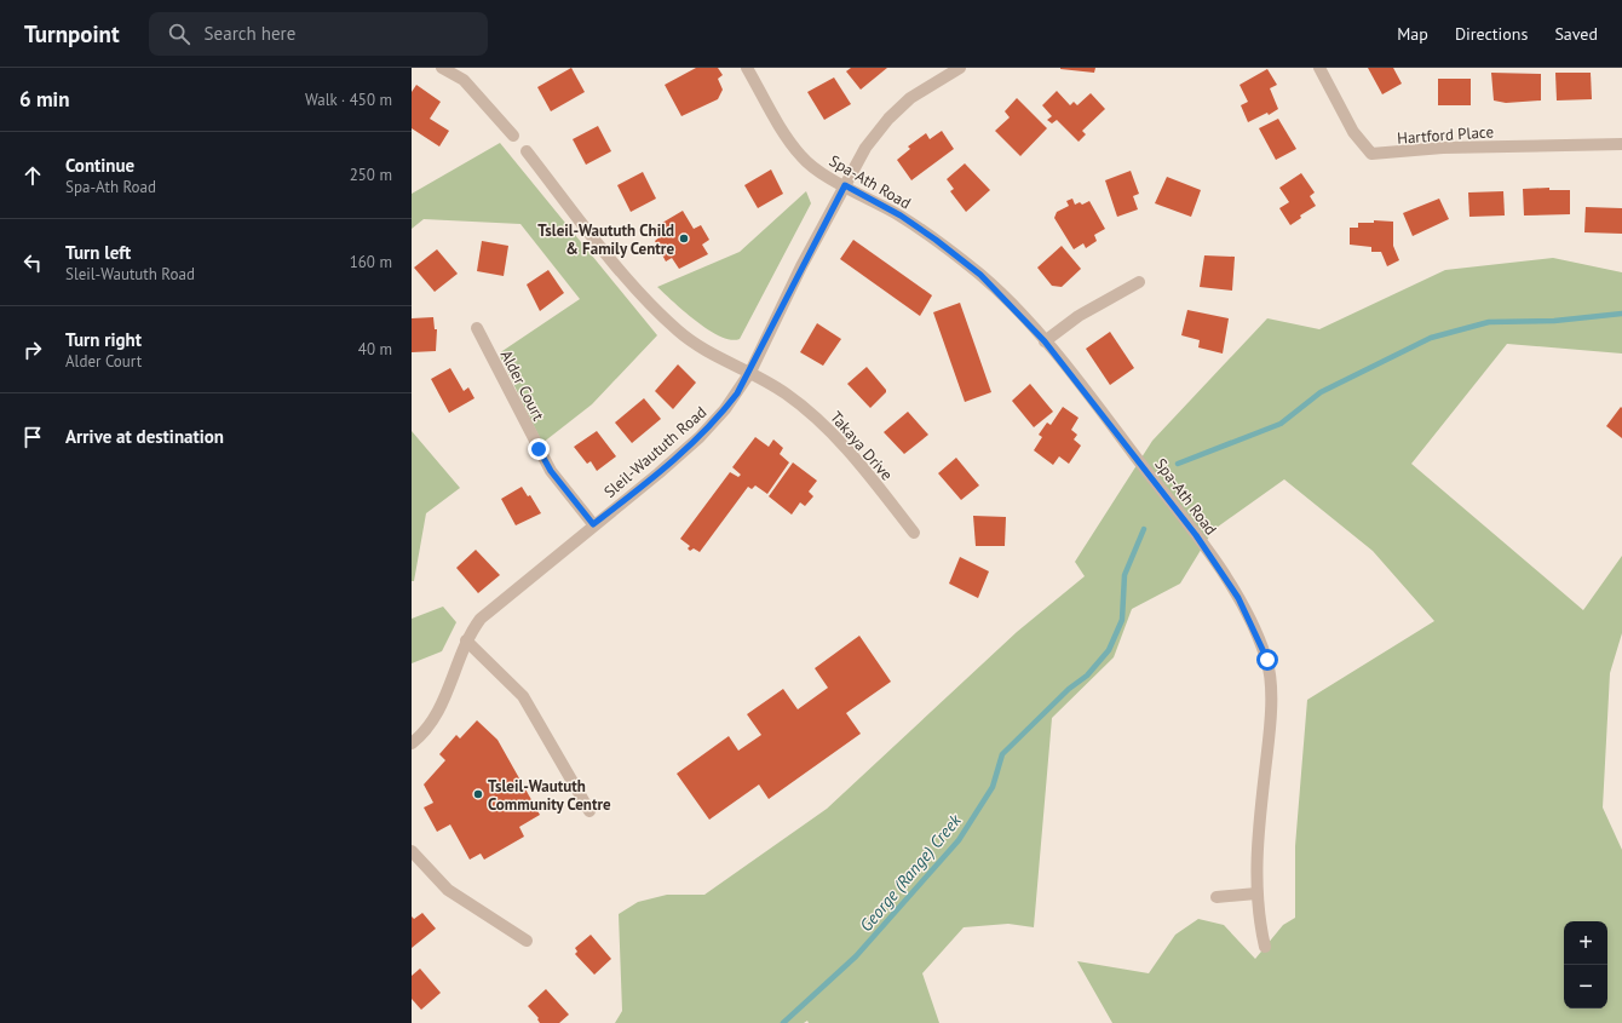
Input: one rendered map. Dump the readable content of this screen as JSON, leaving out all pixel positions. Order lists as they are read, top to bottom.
{
  "streets": {
    "street": [
      "Hartford Place",
      "Spa-Ath Road",
      "Alder Court",
      "Takaya Drive",
      "Sleil-Waututh Road"
    ]
  },
  "crossings": [
    ["Spa-Ath Road", "Sleil-Waututh Road"],
    ["Alder Court", "Sleil-Waututh Road"],
    ["Takaya Drive", "Sleil-Waututh Road"]
  ],
  "water": ["George (Range) Creek"],
  "places": ["Tsleil-Waututh Child & Family Centre", "Tsleil-Waututh Community Centre"],
  "page": {
    "header": "Turnpoint",
    "search": "Search here",
    "nav": ["Map", "Directions", "Saved"],
    "heading": ["6 min", "Walk · 450 m"],
    "list": [
      ["Continue", "Spa-Ath Road", "250 m"],
      ["Turn left", "Sleil-Waututh Road", "160 m"],
      ["Turn right", "Alder Court", "40 m"],
      "Arrive at destination"
    ],
    "map_buttons": ["+", "−"]
  }
}
